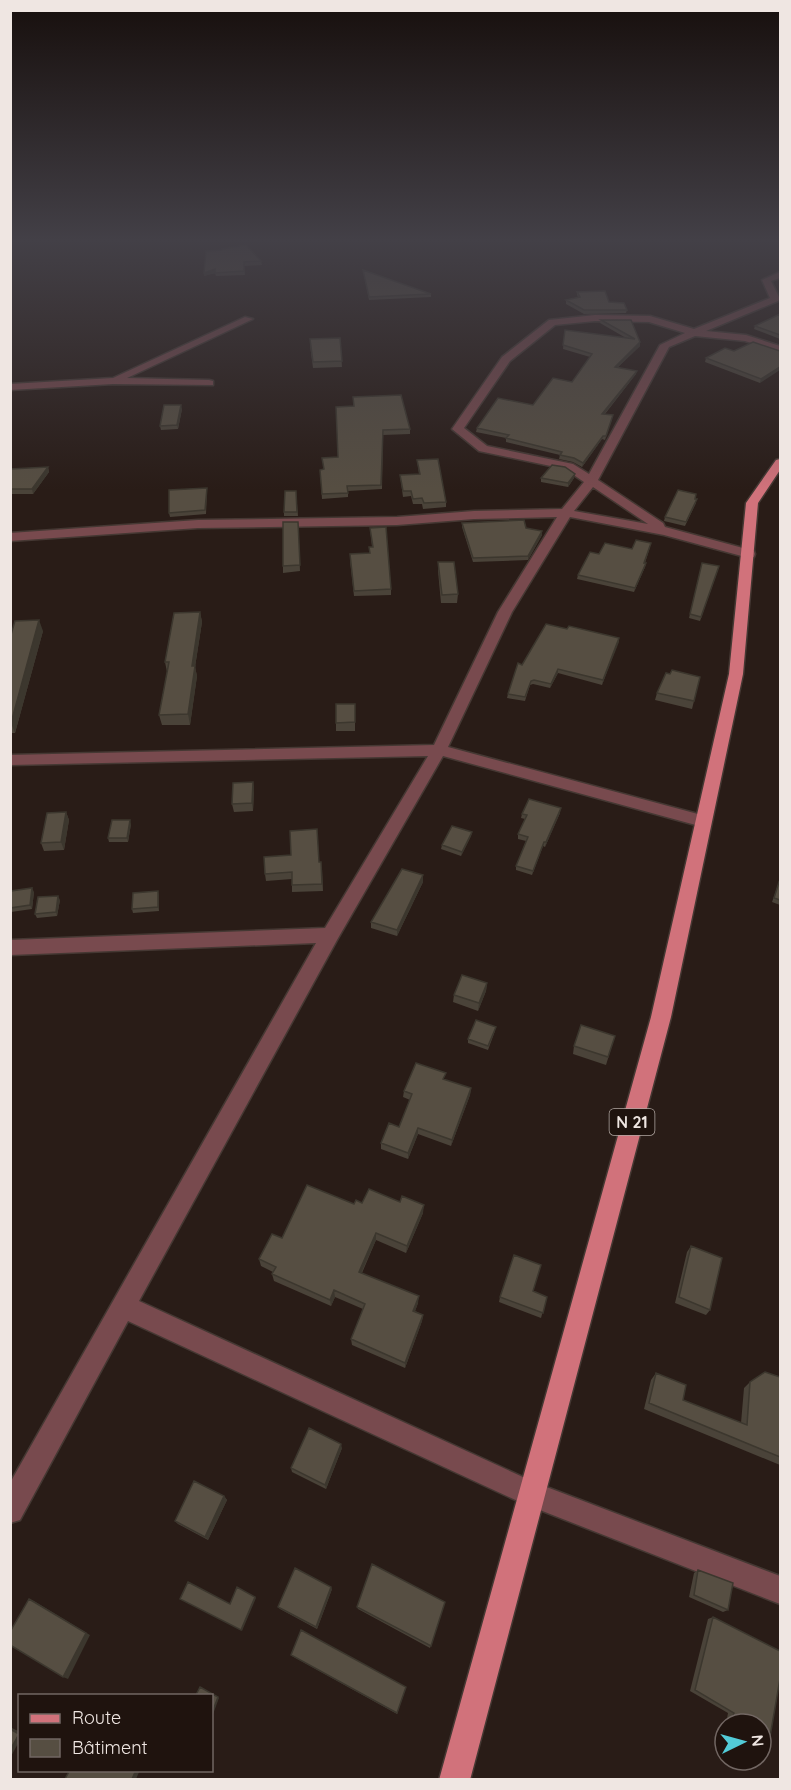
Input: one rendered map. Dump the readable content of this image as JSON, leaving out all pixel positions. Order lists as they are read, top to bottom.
{
  "streets": {
    "main road": ["N 21"]
  },
  "legend": ["Route", "Bâtiment"],
  "north": "right"
}
